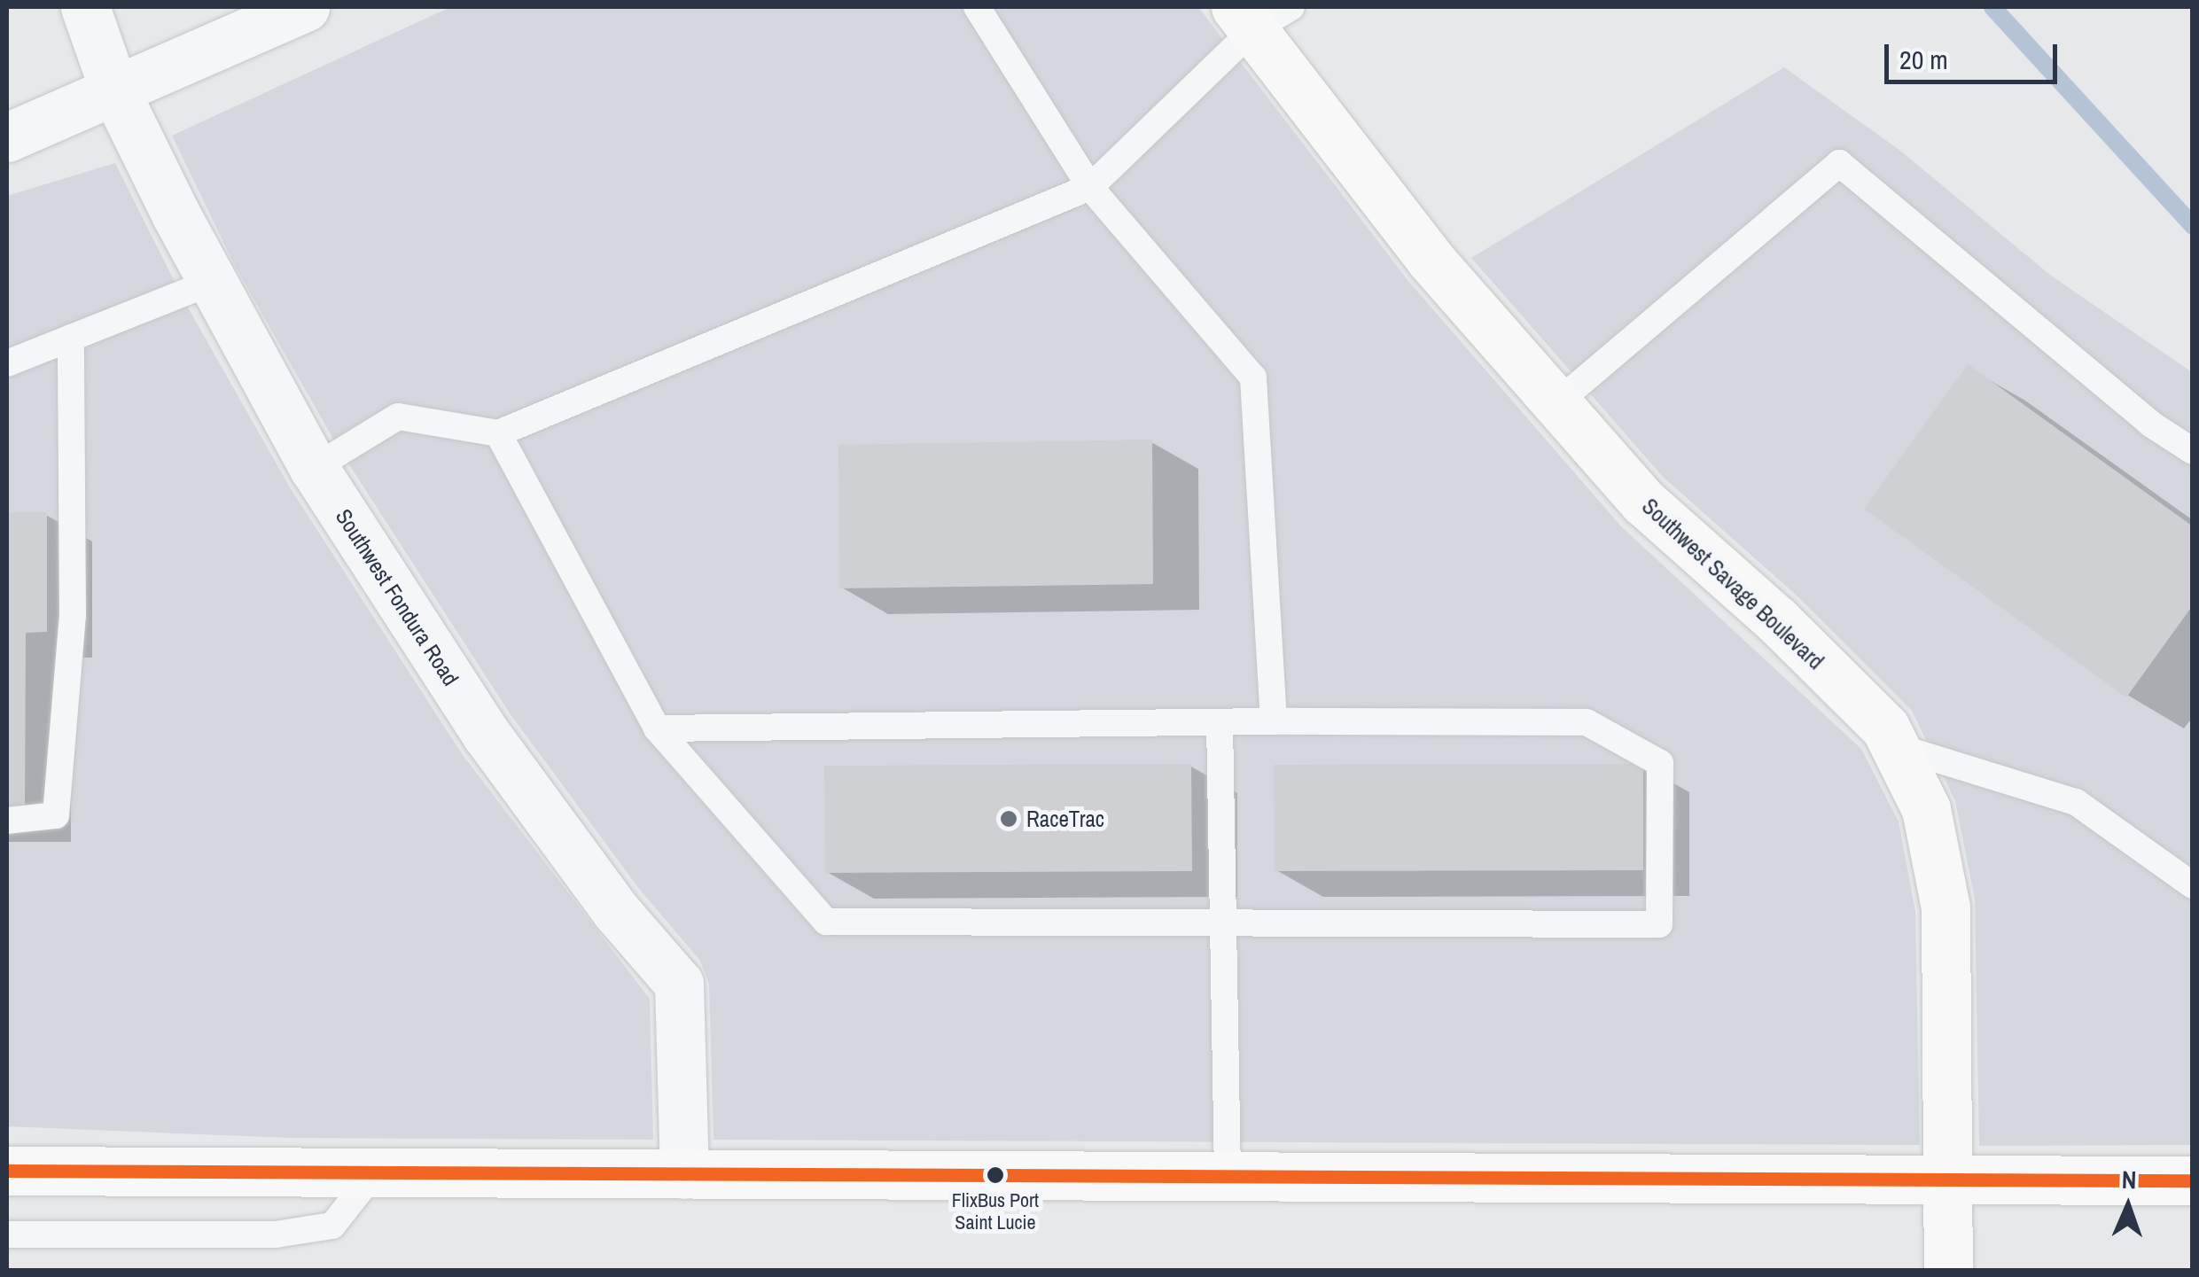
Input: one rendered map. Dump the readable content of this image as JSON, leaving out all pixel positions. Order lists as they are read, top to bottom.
{
  "streets": {
    "main road": ["Southwest Savage Boulevard"],
    "street": ["Southwest Fondura Road"]
  },
  "places": ["RaceTrac", "FlixBus Port Saint Lucie"],
  "scale_bar": "20 m",
  "north": "top"
}
